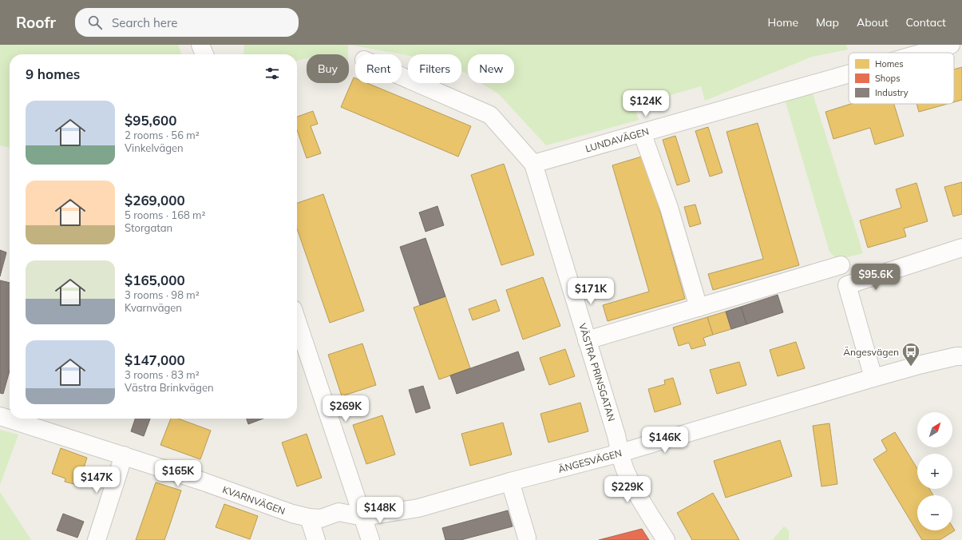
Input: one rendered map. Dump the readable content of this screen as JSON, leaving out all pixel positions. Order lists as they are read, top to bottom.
{
  "streets": {
    "street": [
      "LUNDAVÄGEN",
      "VÄSTRA PRINSGATAN",
      "ÄNGESVÄGEN",
      "KVARNVÄGEN"
    ]
  },
  "crossings": [
    ["LUNDAVÄGEN", "VÄSTRA PRINSGATAN"],
    ["VÄSTRA PRINSGATAN", "ÄNGESVÄGEN"],
    ["ÄNGESVÄGEN", "KVARNVÄGEN"]
  ],
  "places": {
    "bus stop": ["Ängesvägen"]
  },
  "legend": ["Homes", "Shops", "Industry"],
  "north": "top right",
  "page": {
    "header": "Roofr",
    "search": "Search here",
    "nav": [
      "Home",
      "Map",
      "About",
      "Contact"
    ],
    "chip": [
      "Buy",
      "Rent",
      "Filters",
      "New"
    ],
    "heading": "9 homes",
    "price": [
      "$124K",
      "$95.6K",
      "$171K",
      "$269K",
      "$146K",
      "$165K",
      "$147K",
      "$229K",
      "$148K"
    ],
    "list": [
      {
        "name": "$95,600",
        "note": "2 rooms · 56 m² · Vinkelvägen"
      },
      {
        "name": "$269,000",
        "note": "5 rooms · 168 m² · Storgatan"
      },
      {
        "name": "$165,000",
        "note": "3 rooms · 98 m² · Kvarnvägen"
      },
      {
        "name": "$147,000",
        "note": "3 rooms · 83 m² · Västra Brinkvägen"
      }
    ],
    "map_buttons": ["+", "−"]
  }
}
